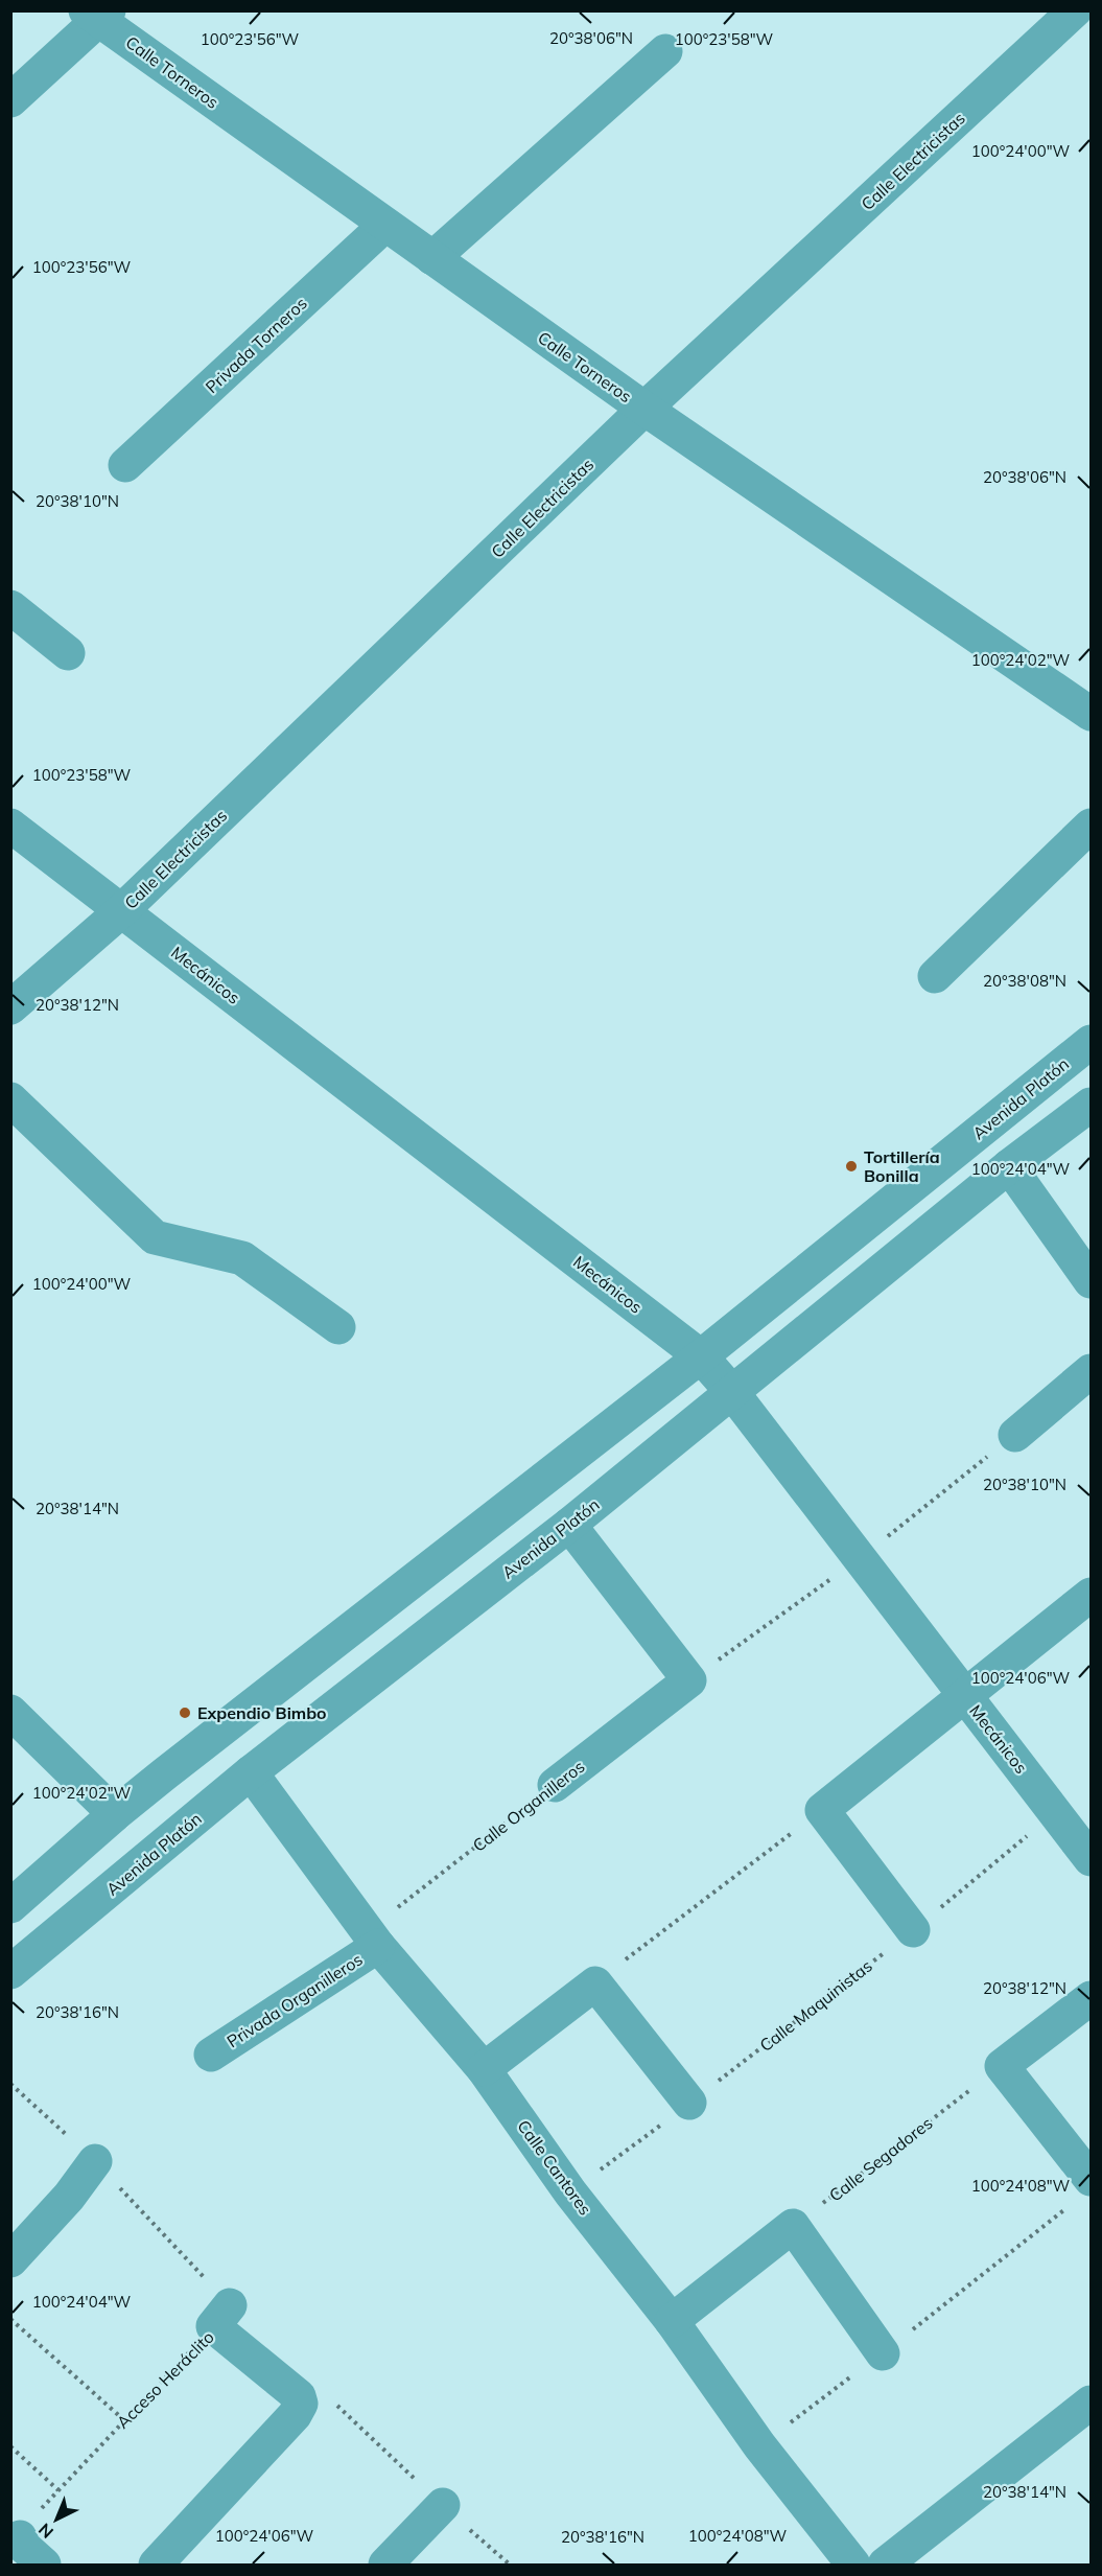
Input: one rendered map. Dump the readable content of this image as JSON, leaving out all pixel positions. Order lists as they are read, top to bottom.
{
  "streets": {
    "street": [
      "Calle Torneros",
      "Calle Electricistas",
      "Privada Torneros",
      "Mecánicos",
      "Avenida Platón",
      "Calle Organilleros",
      "Privada Organilleros",
      "Calle Cantores",
      "Acceso Heráclito"
    ],
    "path": ["Calle Maquinistas", "Calle Segadores"]
  },
  "crossings": [
    ["Calle Torneros", "Calle Electricistas"],
    ["Calle Torneros", "Privada Torneros"],
    ["Calle Electricistas", "Mecánicos"],
    ["Mecánicos", "Avenida Platón"],
    ["Mecánicos", "Calle Maquinistas"],
    ["Avenida Platón", "Calle Cantores"],
    ["Calle Organilleros", "Privada Organilleros"],
    ["Calle Organilleros", "Calle Cantores"],
    ["Privada Organilleros", "Calle Cantores"],
    ["Calle Maquinistas", "Calle Cantores"]
  ],
  "places": ["Tortillería Bonilla", "Expendio Bimbo"],
  "north": "bottom left",
  "coordinates": [
    "20°38'06\"N",
    "100°23'56\"W",
    "100°23'58\"W",
    "100°24'00\"W",
    "20°38'10\"N",
    "100°24'02\"W",
    "20°38'08\"N",
    "20°38'12\"N",
    "100°24'04\"W",
    "20°38'14\"N",
    "100°24'06\"W",
    "20°38'16\"N",
    "100°24'08\"W"
  ]
}
